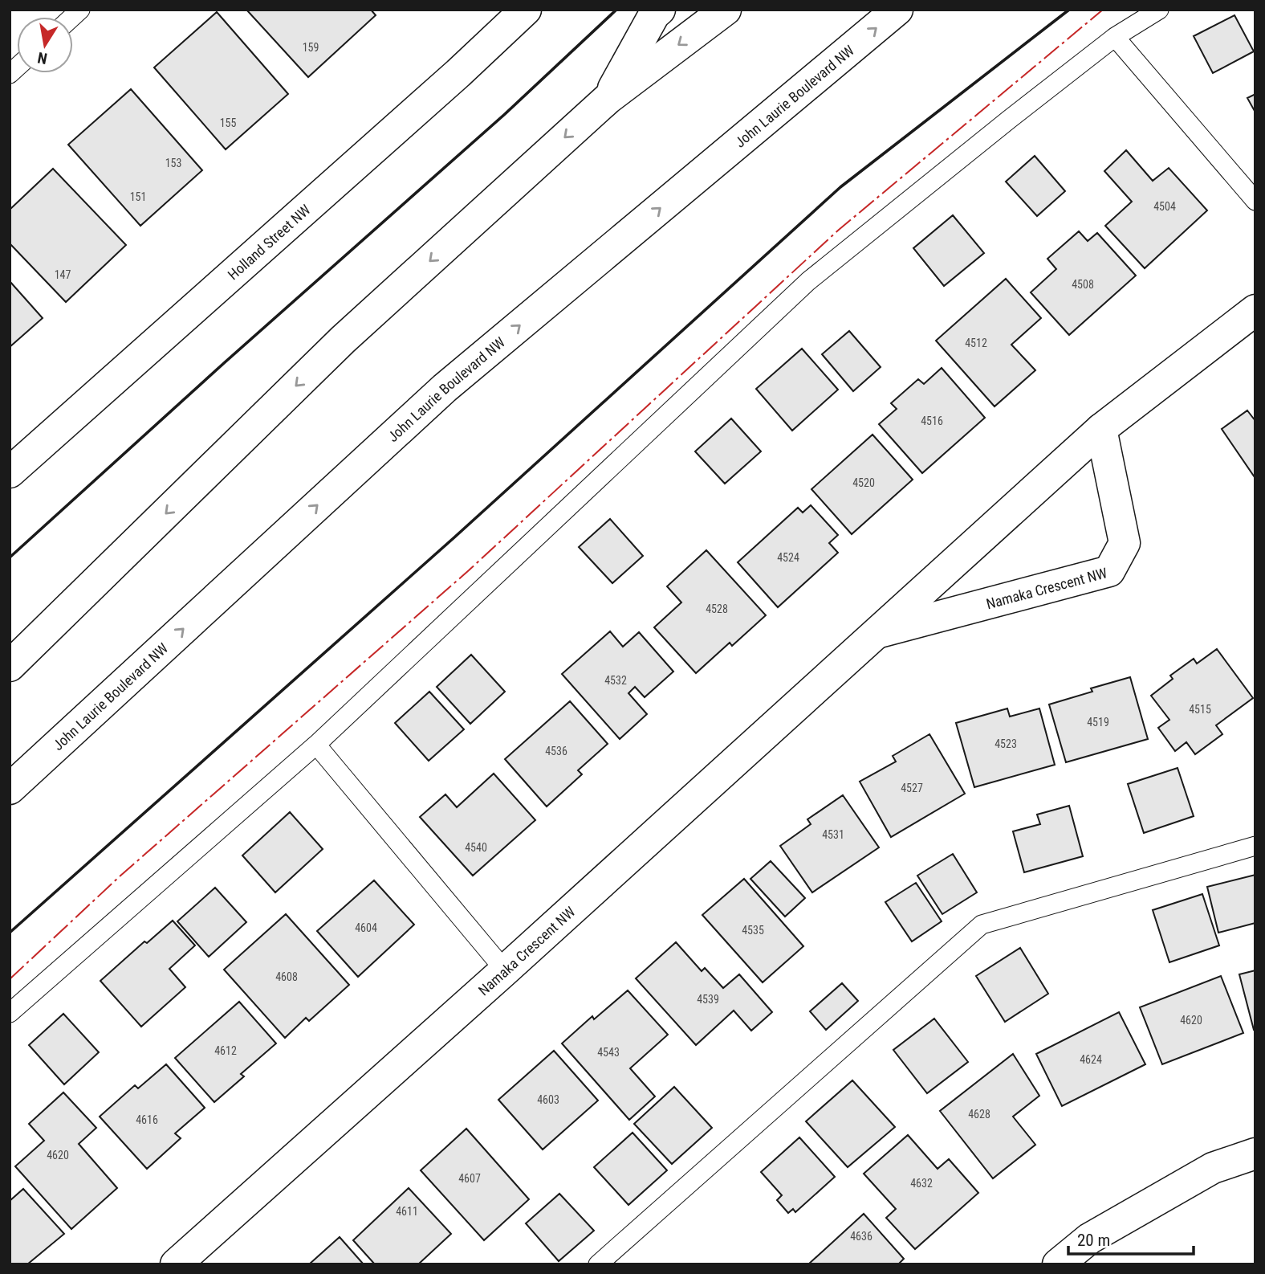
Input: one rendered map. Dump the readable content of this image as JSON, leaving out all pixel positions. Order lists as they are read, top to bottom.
{
  "streets": {
    "street": ["John Laurie Boulevard NW", "Holland Street NW", "Namaka Crescent NW"]
  },
  "house_numbers": [
    "159",
    "155",
    "153",
    "151",
    "4504",
    "147",
    "4508",
    "4512",
    "4516",
    "4520",
    "4524",
    "4528",
    "4532",
    "4515",
    "4519",
    "4523",
    "4536",
    "4527",
    "4531",
    "4540",
    "4604",
    "4535",
    "4608",
    "4539",
    "4620",
    "4612",
    "4543",
    "4624",
    "4603",
    "4628",
    "4616",
    "4620",
    "4607",
    "4632",
    "4611",
    "4636"
  ],
  "scale_bar": "20 m",
  "north": "bottom"
}
